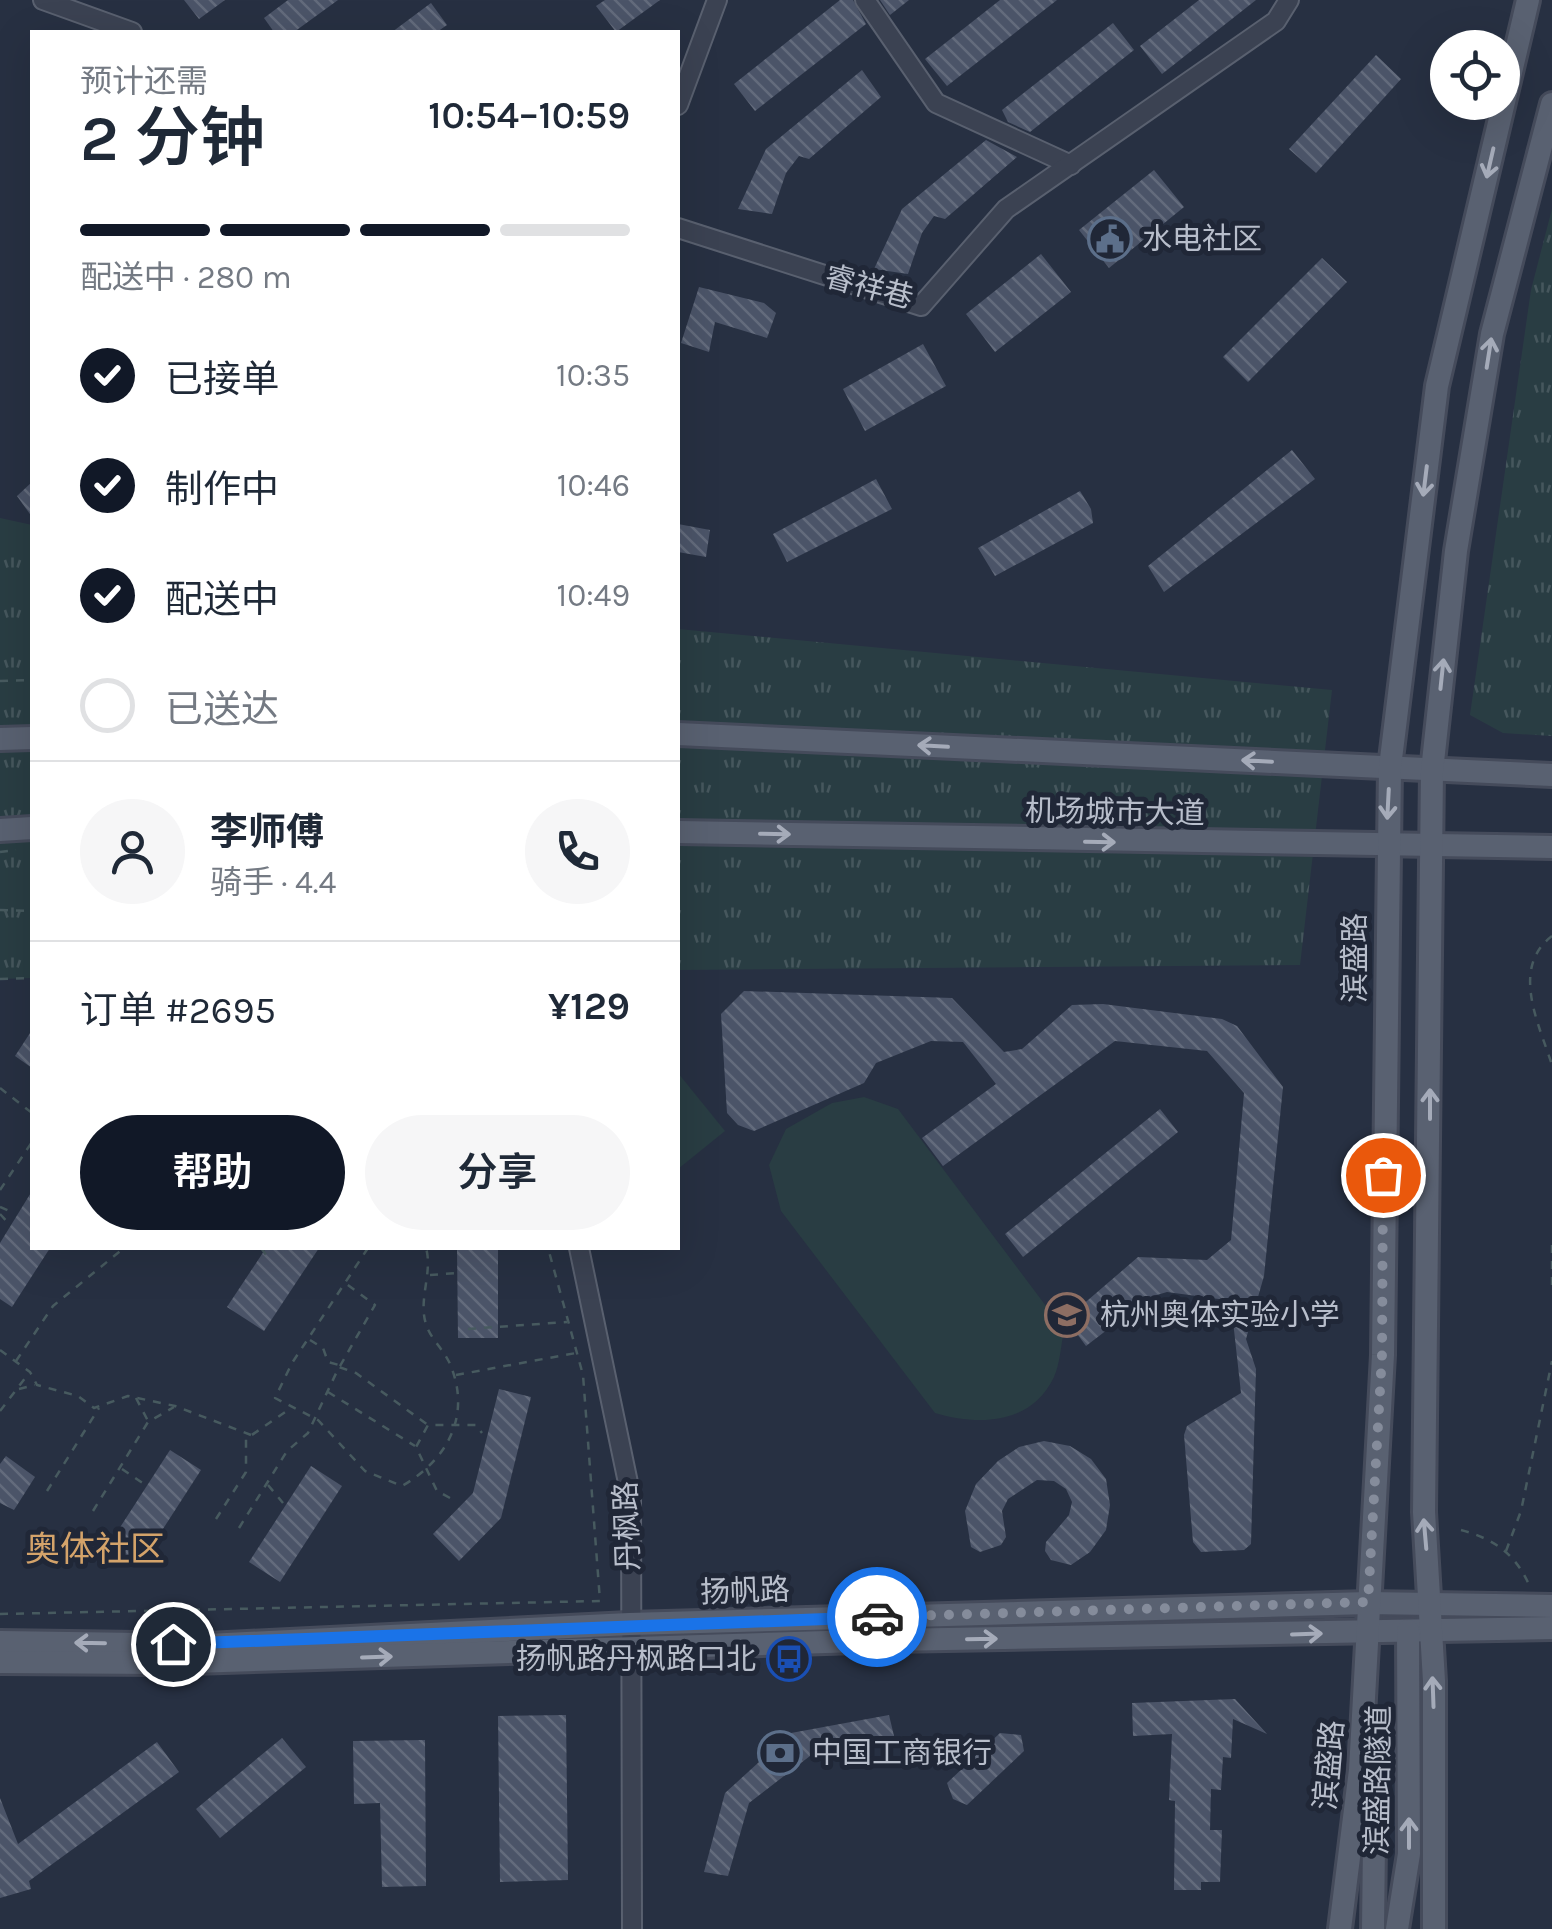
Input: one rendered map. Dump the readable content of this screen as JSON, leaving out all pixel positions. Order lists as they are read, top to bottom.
{
  "streets": {
    "main road": [
      "机场城市大道",
      "滨盛路",
      "扬帆路",
      "滨盛路隧道"
    ],
    "street": ["睿祥巷", "丹枫路"]
  },
  "crossings": [
    ["机场城市大道", "滨盛路"],
    ["滨盛路", "扬帆路"],
    ["滨盛路", "滨盛路隧道"],
    ["丹枫路", "扬帆路"]
  ],
  "districts": ["奥体社区"],
  "places": {
    "public building": ["水电社区"],
    "school or university": ["杭州奥体实验小学"],
    "bus stop": ["扬帆路丹枫路口北"],
    "bank": ["中国工商银行"]
  },
  "page": {
    "heading": ["2 分钟", "预计还需", "10:54–10:59"],
    "panel": [
      "李师傅",
      "骑手 · 4.4",
      "订单 #2695",
      "¥129"
    ],
    "bar": "配送中 · 280 m",
    "list": [
      ["已接单", "10:35"],
      ["制作中", "10:46"],
      ["配送中", "10:49"],
      "已送达"
    ],
    "buttons": ["帮助", "分享"]
  }
}
